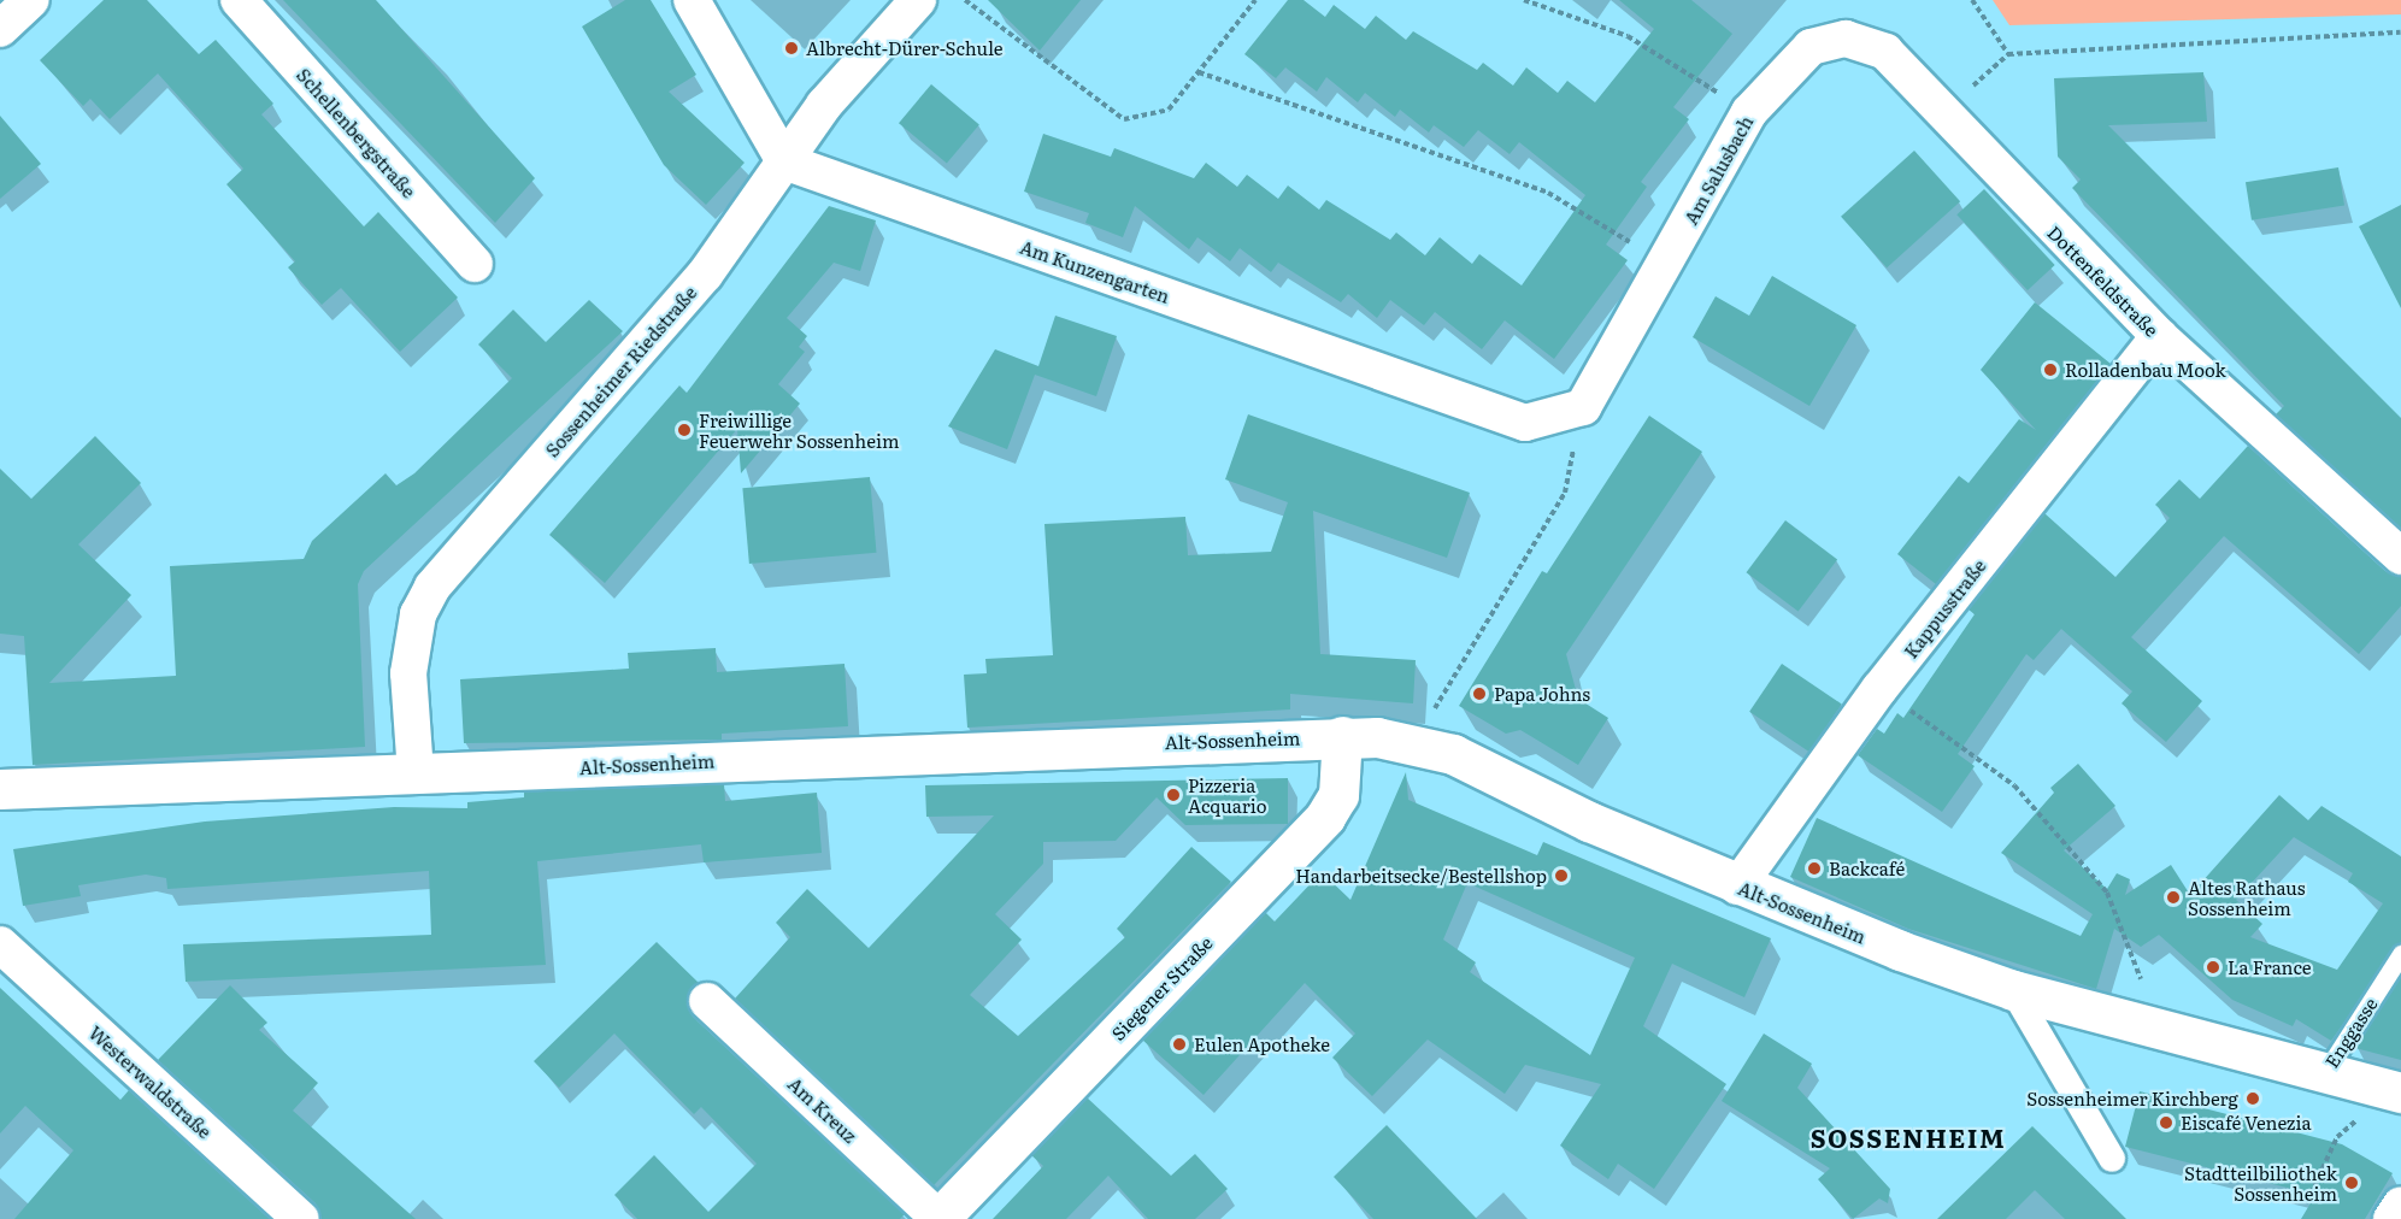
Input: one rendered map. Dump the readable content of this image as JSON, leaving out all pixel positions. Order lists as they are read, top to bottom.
{
  "streets": {
    "main road": ["Alt-Sossenheim", "Siegener Straße"],
    "street": [
      "Schellenbergstraße",
      "Am Salusbach",
      "Am Kunzengarten",
      "Dottenfeldstraße",
      "Sossenheimer Riedstraße",
      "Kappusstraße",
      "Westerwaldstraße",
      "Am Kreuz"
    ],
    "lane": ["Enggasse"]
  },
  "crossings": [
    ["Am Salusbach", "Am Kunzengarten"],
    ["Am Salusbach", "Dottenfeldstraße"],
    ["Am Kunzengarten", "Sossenheimer Riedstraße"],
    ["Dottenfeldstraße", "Kappusstraße"],
    ["Sossenheimer Riedstraße", "Alt-Sossenheim"],
    ["Kappusstraße", "Alt-Sossenheim"],
    ["Alt-Sossenheim", "Siegener Straße"],
    ["Alt-Sossenheim", "Enggasse"],
    ["Siegener Straße", "Am Kreuz"]
  ],
  "districts": ["SOSSENHEIM"],
  "places": [
    "Albrecht-Dürer-Schule",
    "Rolladenbau Mook",
    "Freiwillige Feuerwehr Sossenheim",
    "Papa Johns",
    "Pizzeria Acquario",
    "Backcafé",
    "Handarbeitsecke/Bestellshop",
    "Altes Rathaus Sossenheim",
    "La France",
    "Eulen Apotheke",
    "Sossenheimer Kirchberg",
    "Eiscafé Venezia",
    "Stadtteilbiliothek Sossenheim"
  ]
}
